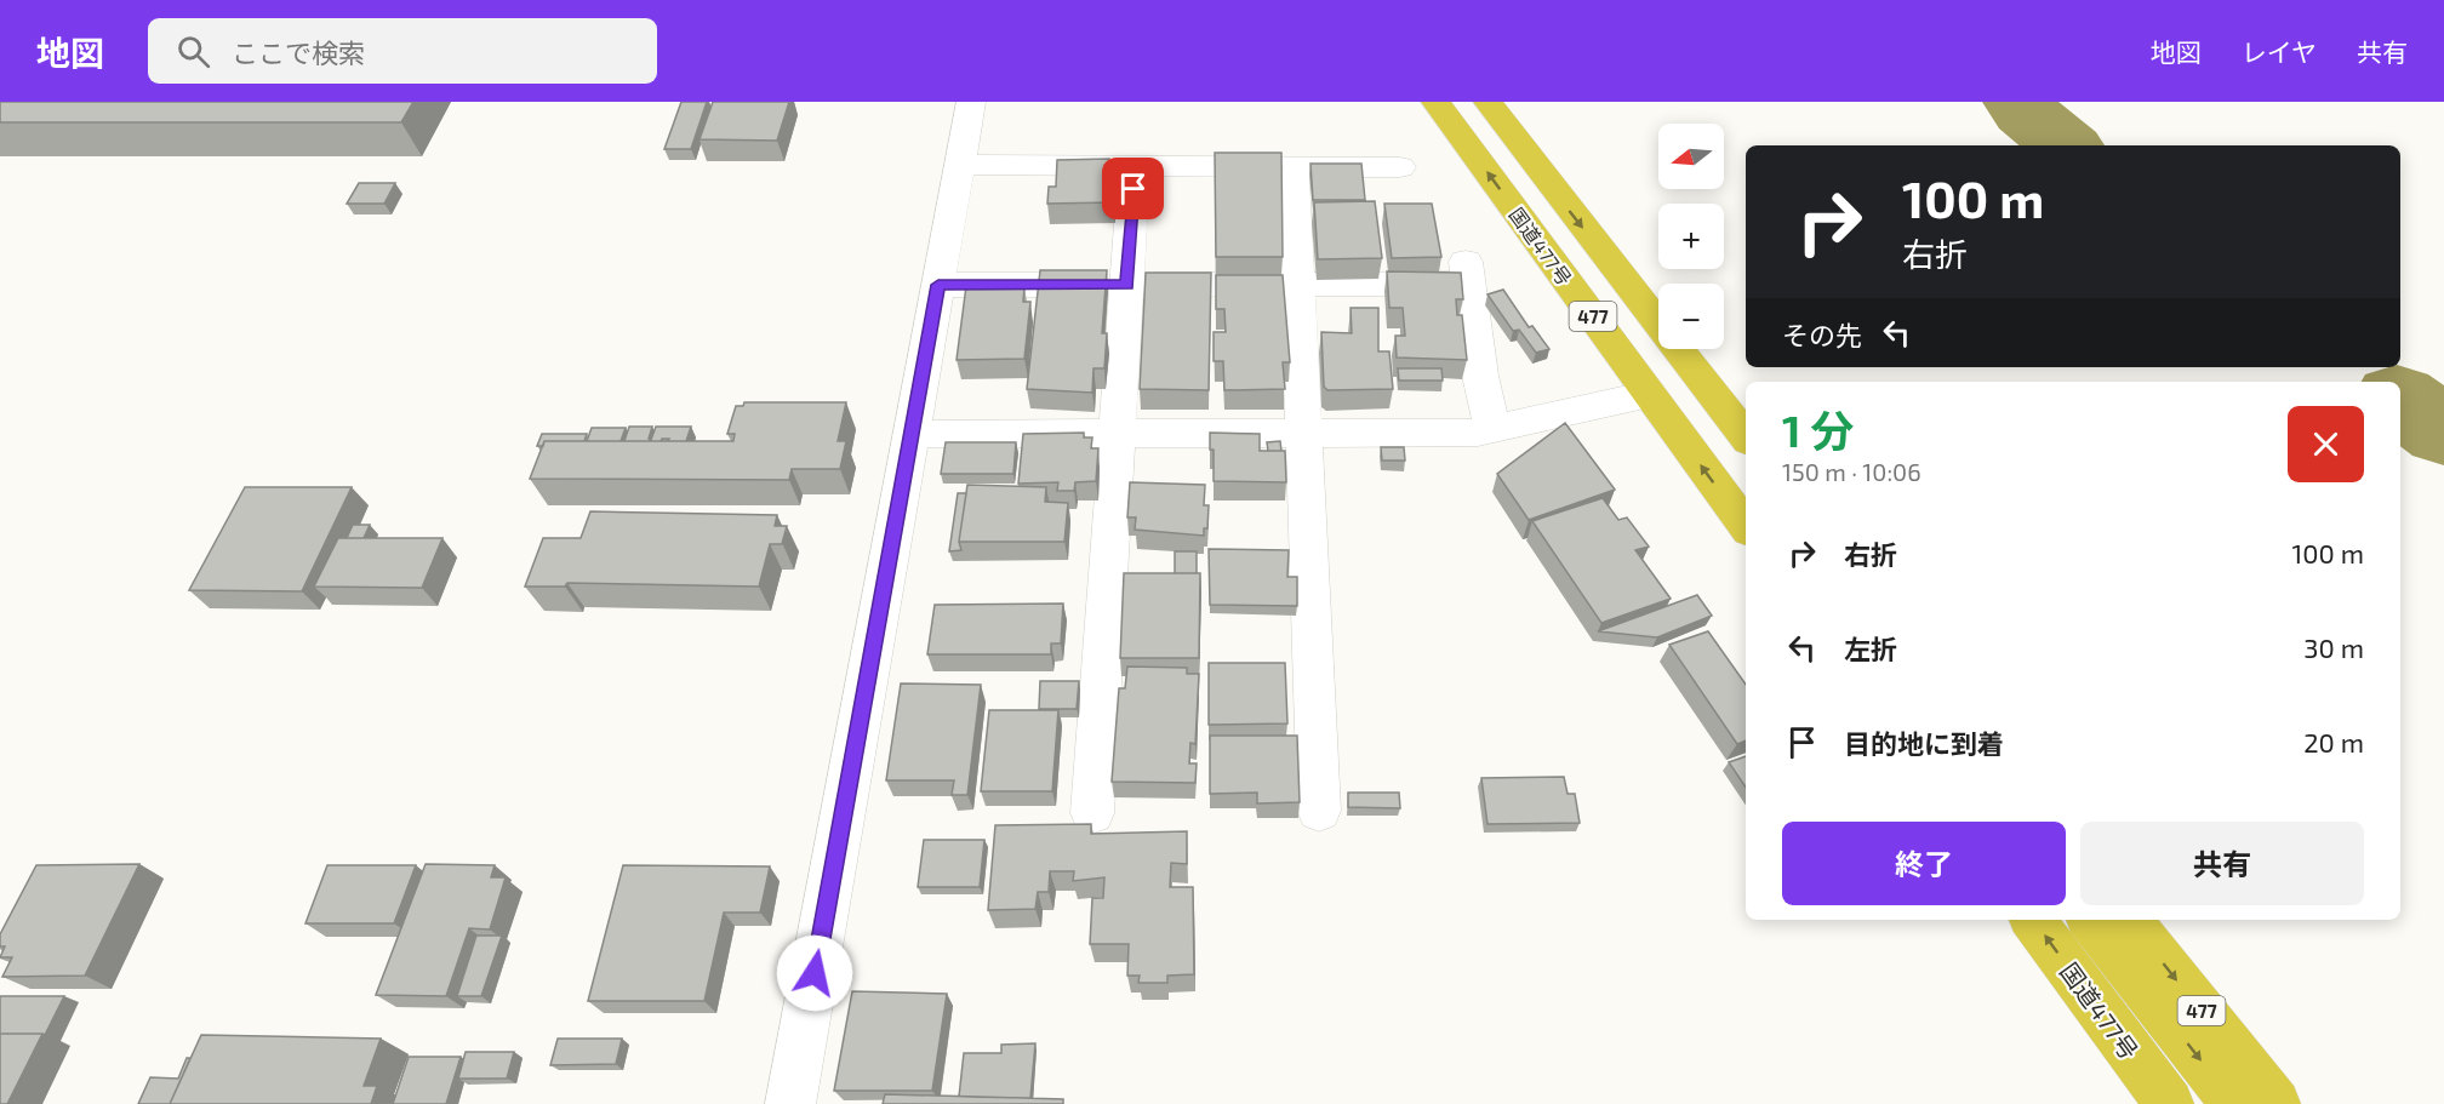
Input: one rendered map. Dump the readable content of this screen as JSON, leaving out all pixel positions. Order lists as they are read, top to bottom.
{
  "streets": {
    "highway": ["国道477号", "477"]
  },
  "north": "left",
  "page": {
    "header": "地図",
    "search": "ここで検索",
    "nav": ["地図", "レイヤ", "共有"],
    "map_buttons": ["+", "−"],
    "turn": ["100 m", "右折"],
    "then": "その先",
    "heading": ["1 分", "150 m · 10:06"],
    "list": [
      {
        "name": "右折",
        "value": "100 m"
      },
      {
        "name": "左折",
        "value": "30 m"
      },
      {
        "name": "目的地に到着",
        "value": "20 m"
      }
    ],
    "buttons": ["終了", "共有"]
  }
}
